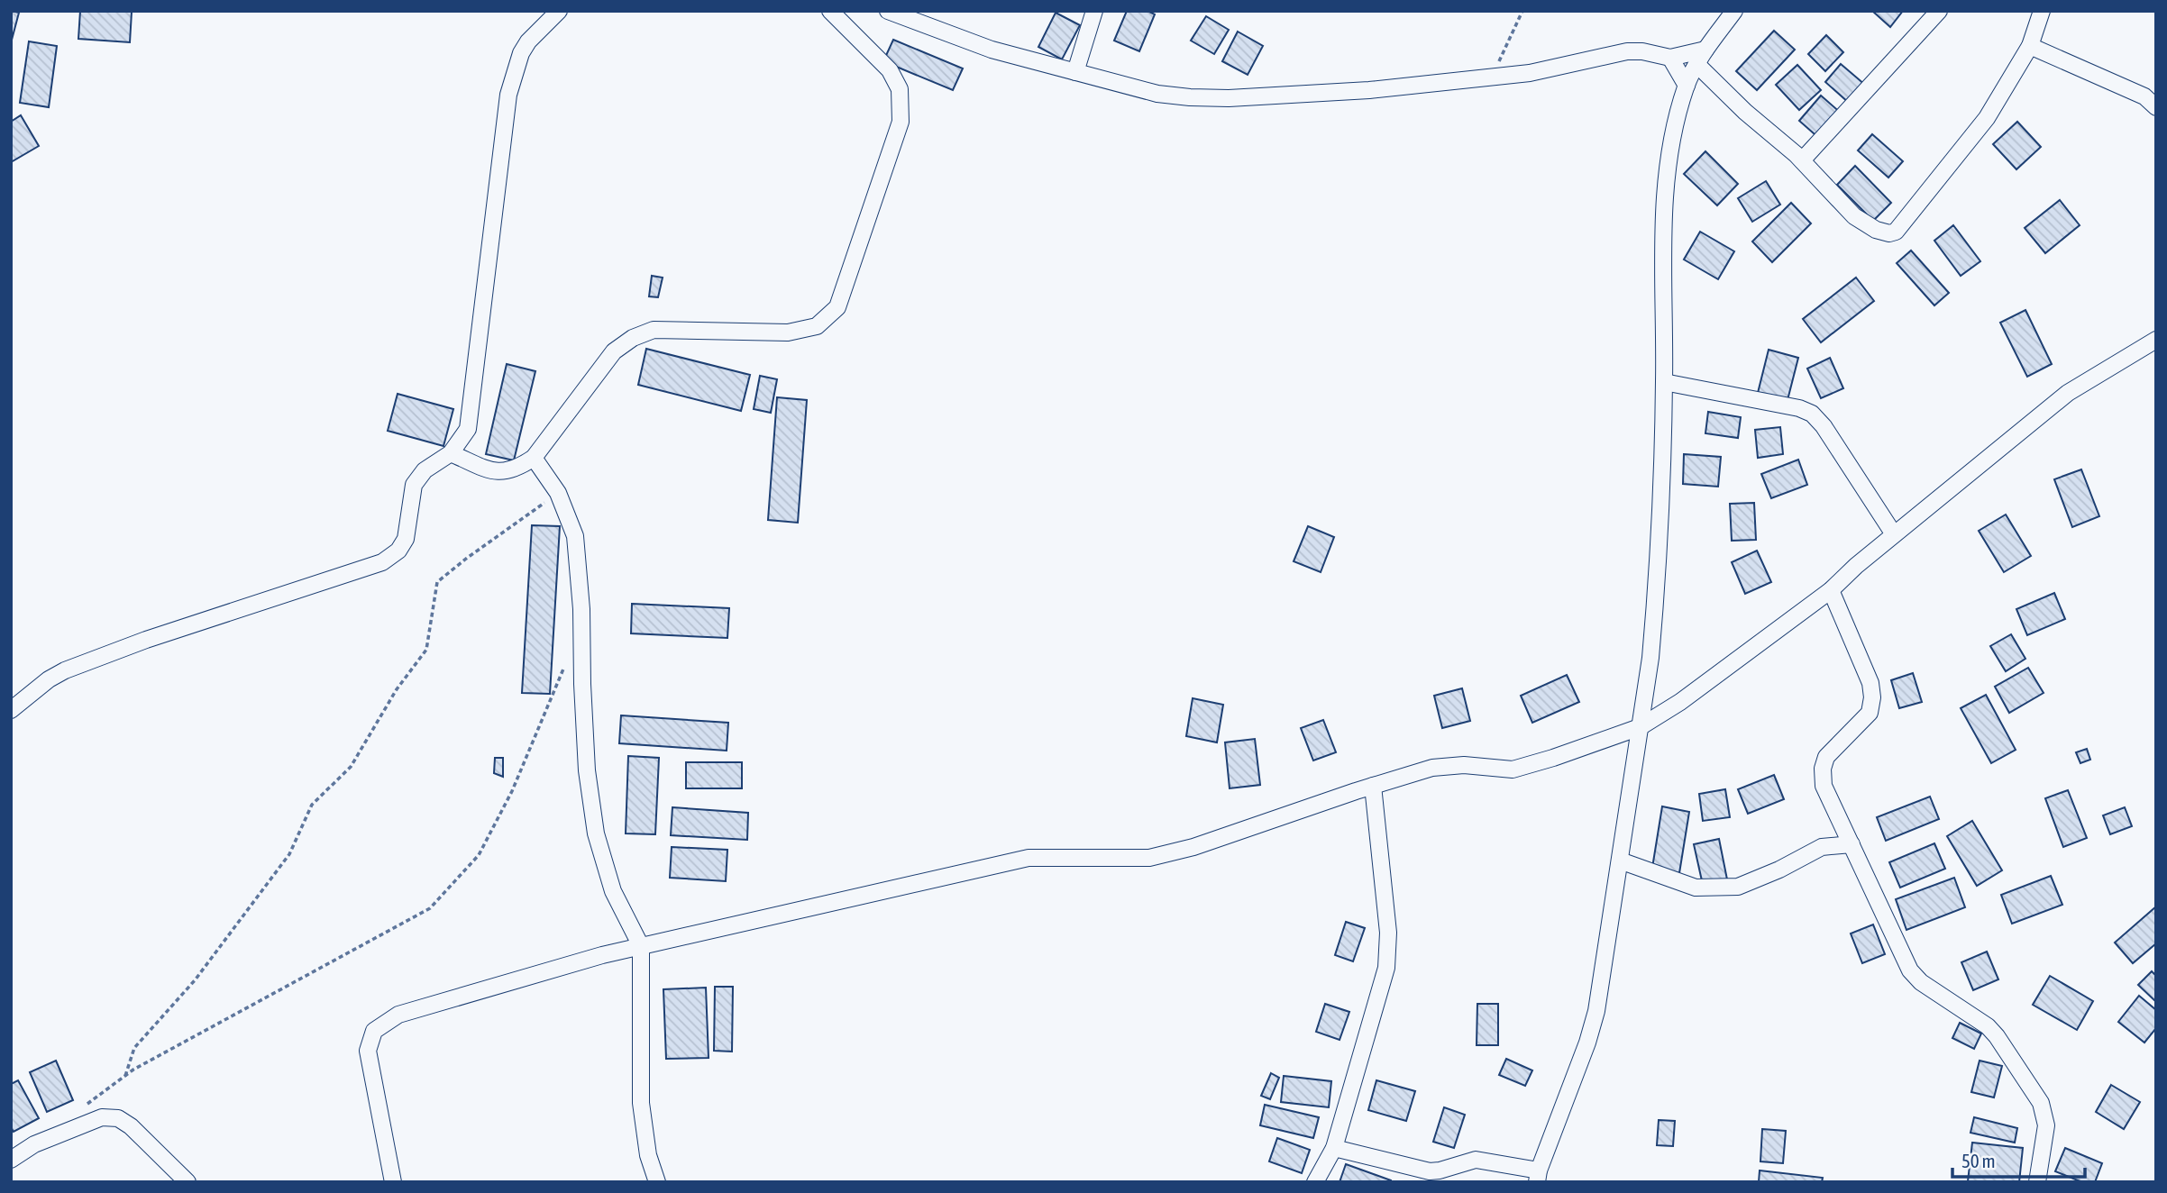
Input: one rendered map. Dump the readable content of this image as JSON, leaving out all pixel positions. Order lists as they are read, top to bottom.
{
  "scale_bar": "50 m"
}
